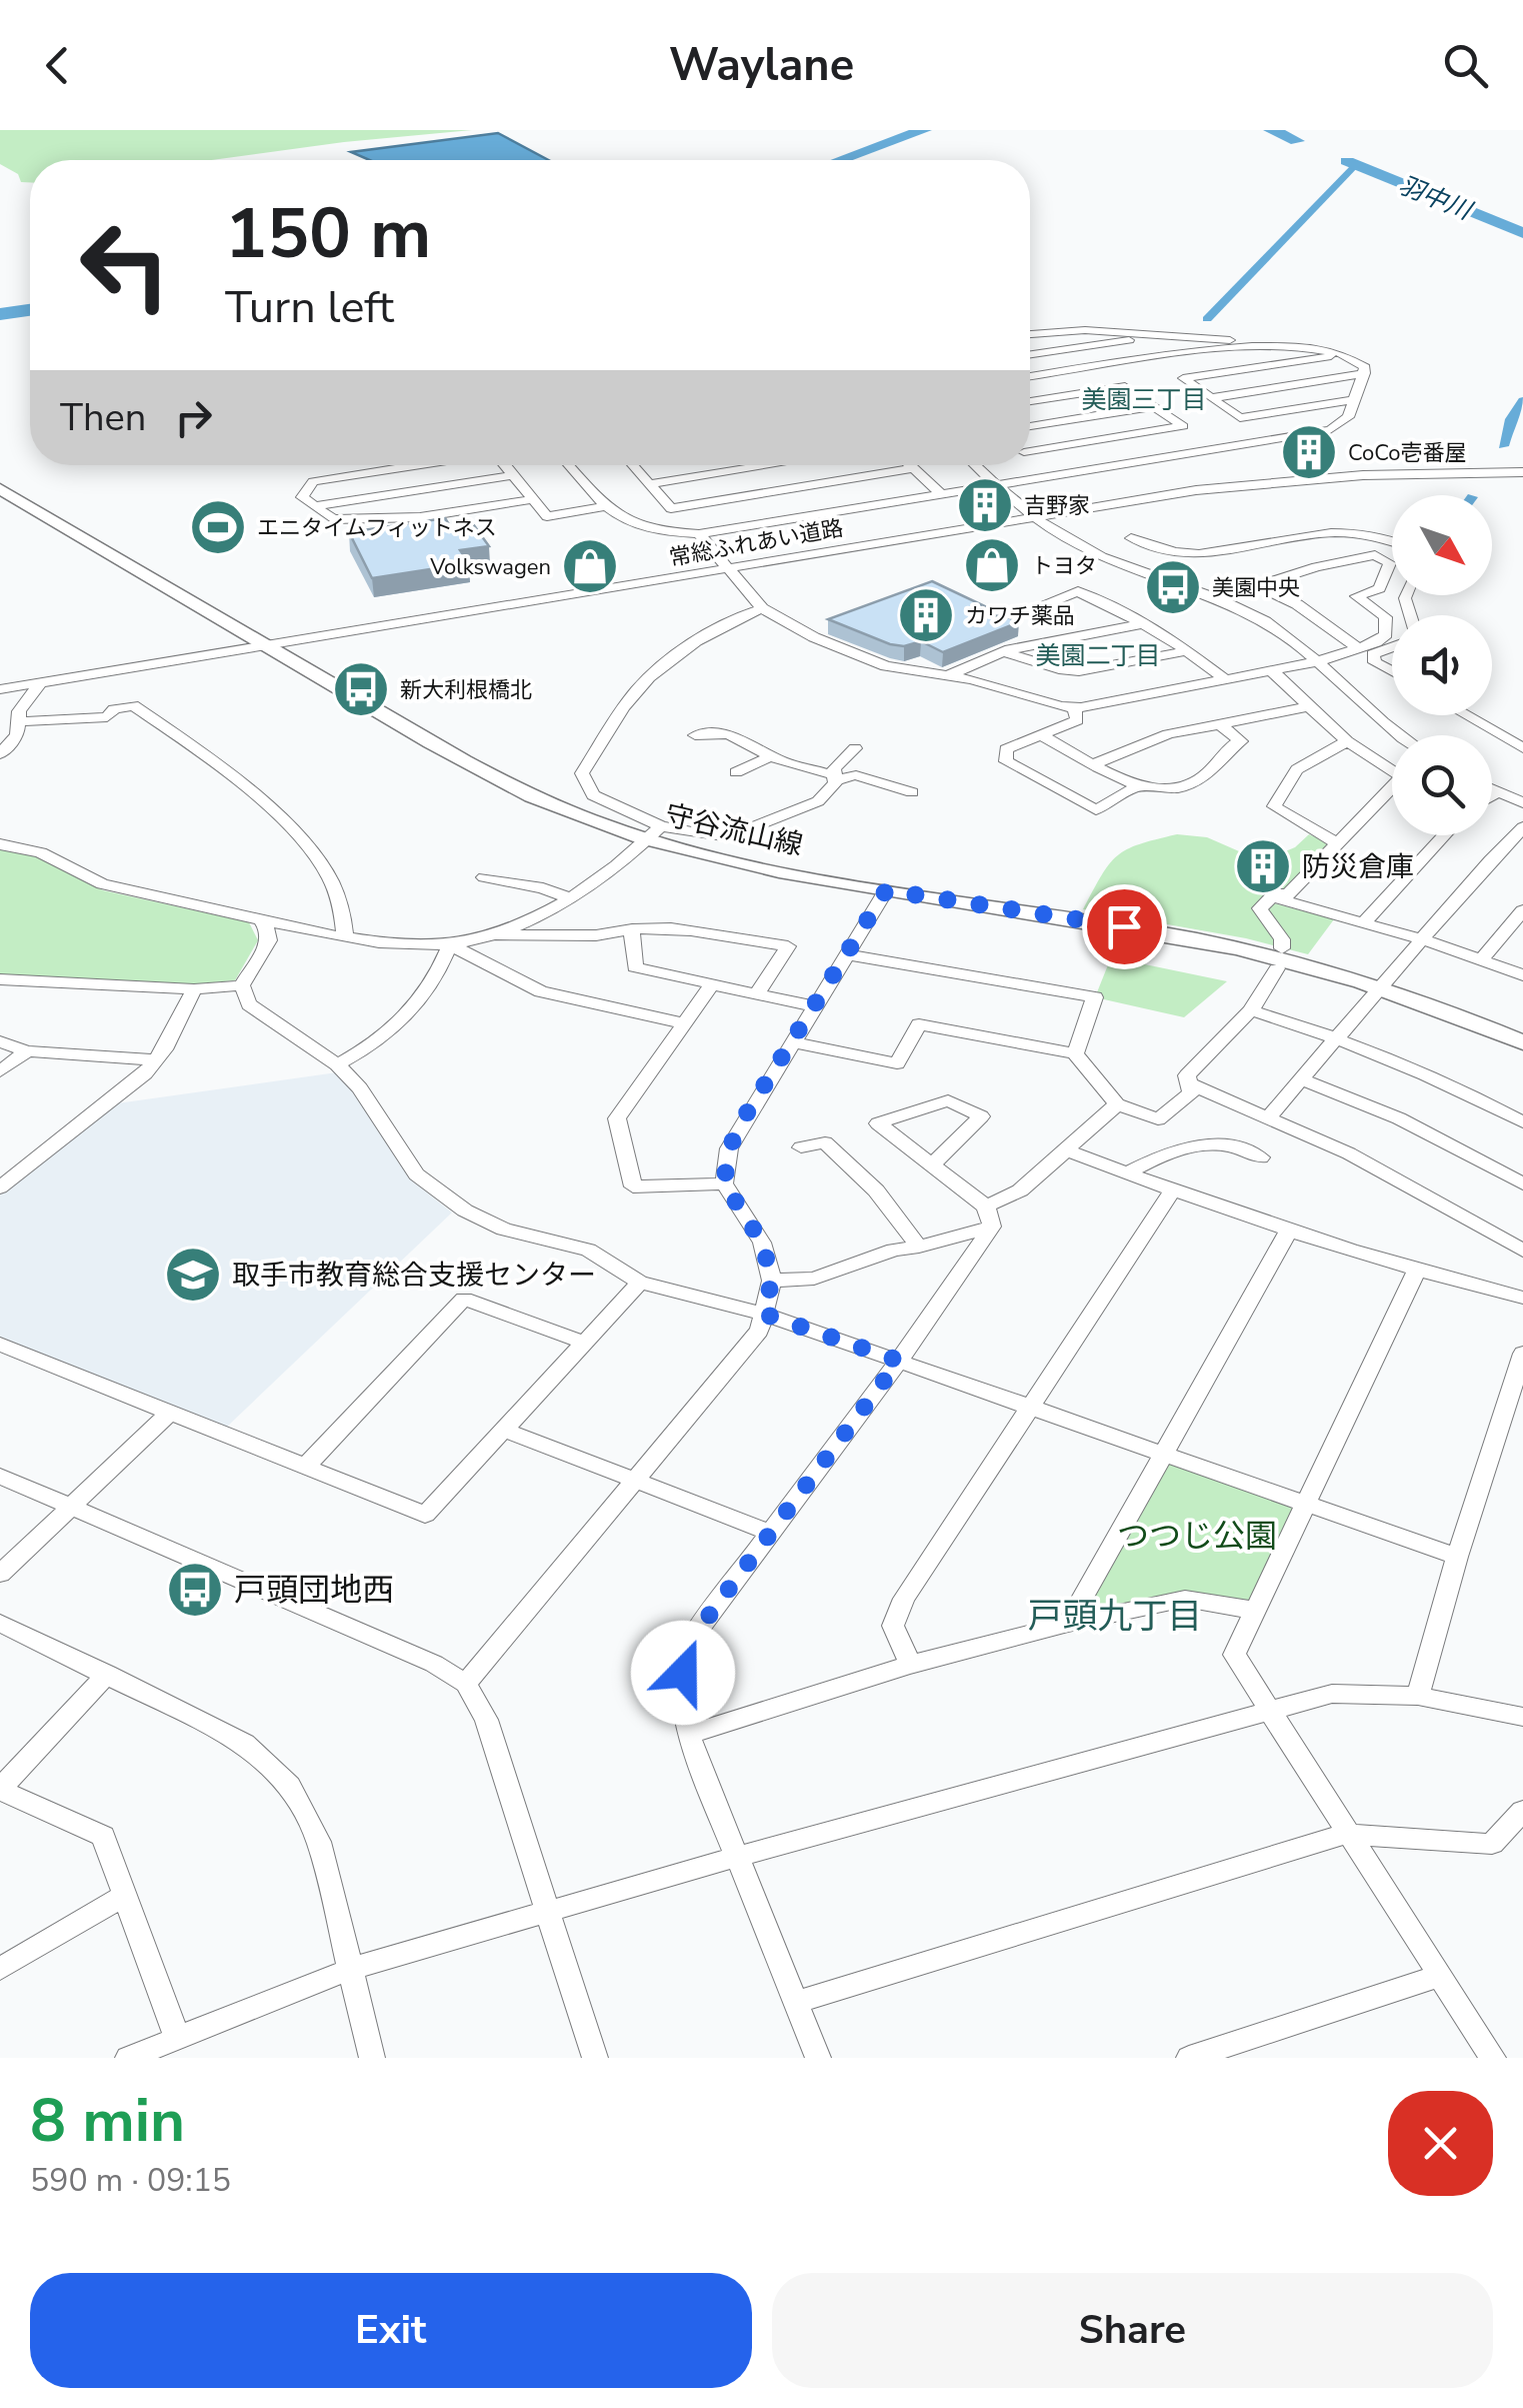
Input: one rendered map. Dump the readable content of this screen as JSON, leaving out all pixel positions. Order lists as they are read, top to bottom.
{
  "streets": {
    "main road": ["守谷流山線"],
    "street": ["常総ふれあい道路"]
  },
  "crossings": [
    ["常総ふれあい道路", "守谷流山線"]
  ],
  "districts": ["美園三丁目", "美園二丁目", "戸頭九丁目"],
  "water": ["羽中川"],
  "parks": ["つつじ公園"],
  "places": {
    "building": [
      "CoCo壱番屋",
      "吉野家",
      "カワチ薬品",
      "防災倉庫"
    ],
    "sports": ["エニタイムフィットネス"],
    "shop": ["トヨタ", "Volkswagen"],
    "bus stop": ["美園中央", "新大利根橋北", "戸頭団地西"],
    "school or university": ["取手市教育総合支援センター"]
  },
  "north": "bottom right",
  "page": {
    "header": "Waylane",
    "turn": ["150 m", "Turn left"],
    "then": "Then",
    "heading": ["8 min", "590 m · 09:15"],
    "buttons": ["Exit", "Share"]
  }
}
